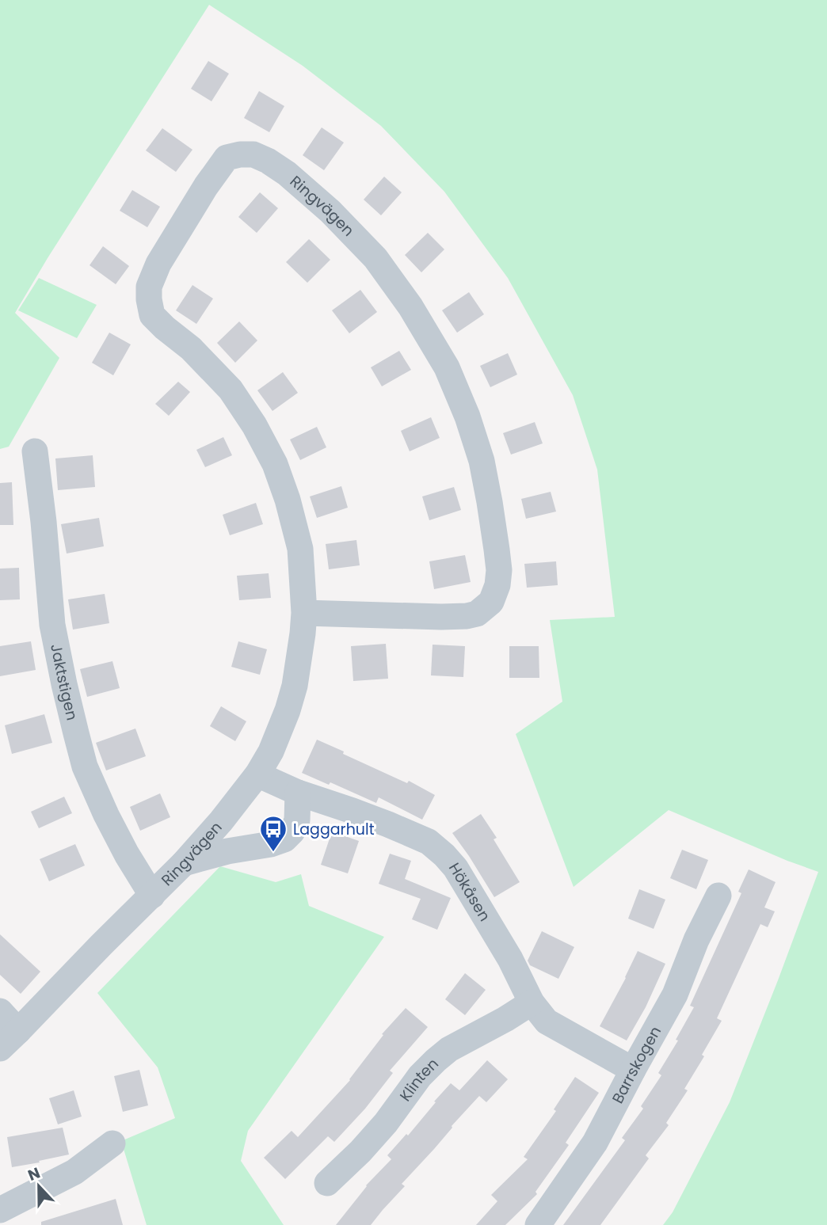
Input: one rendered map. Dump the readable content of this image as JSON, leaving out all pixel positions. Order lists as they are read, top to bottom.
{
  "streets": {
    "street": [
      "Ringvägen",
      "Jaktstigen",
      "Hökåsen",
      "Barrskogen",
      "Klinten"
    ]
  },
  "crossings": [
    ["Ringvägen", "Jaktstigen"],
    ["Ringvägen", "Hökåsen"],
    ["Hökåsen", "Barrskogen"],
    ["Hökåsen", "Klinten"]
  ],
  "places": {
    "bus stop": ["Laggarhult"]
  },
  "north": "top"
}
